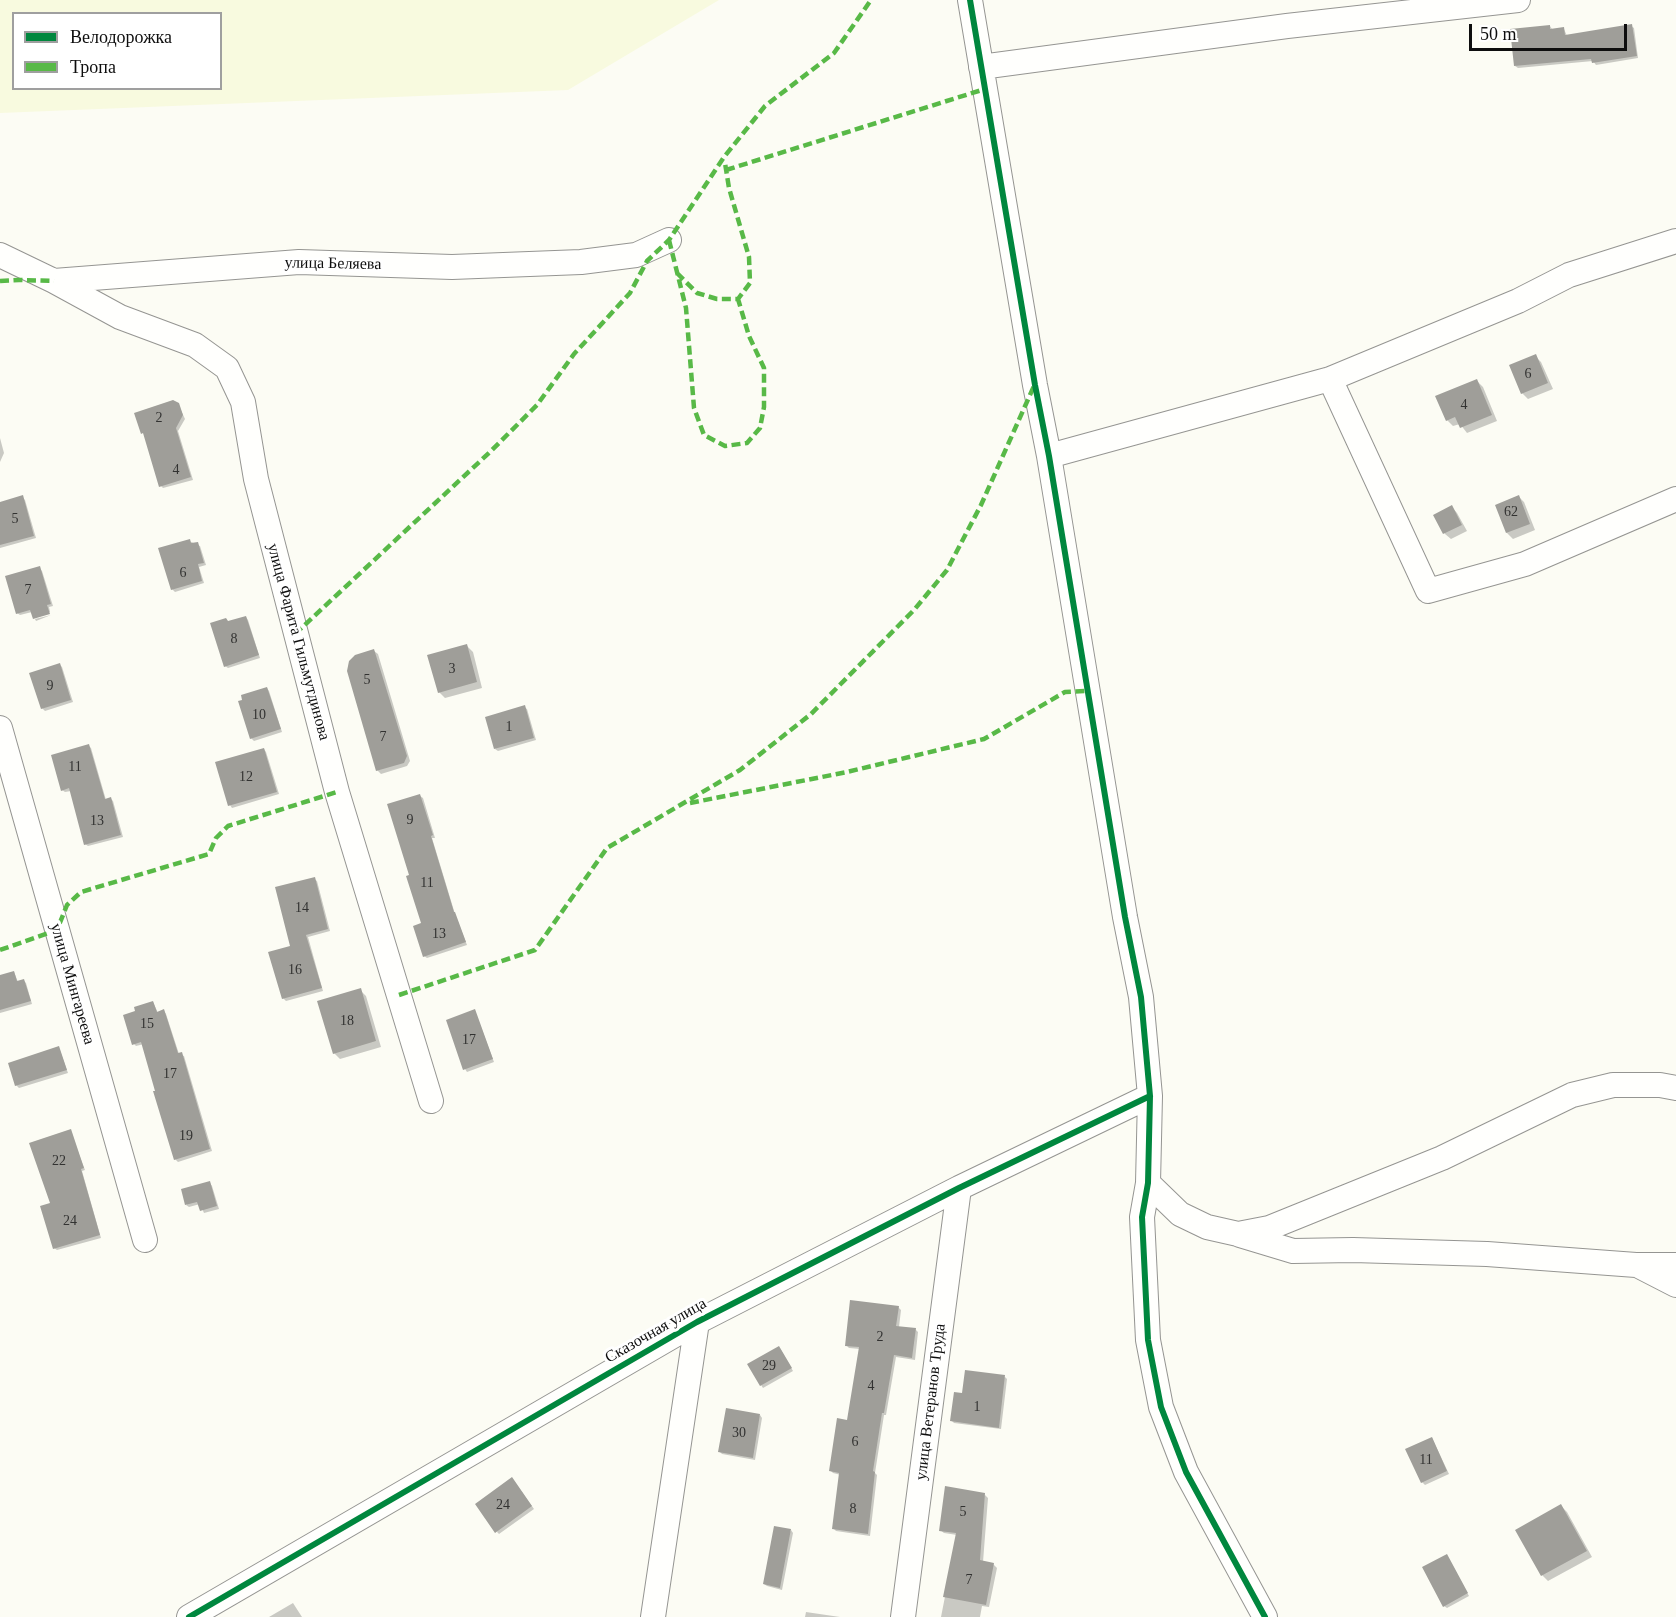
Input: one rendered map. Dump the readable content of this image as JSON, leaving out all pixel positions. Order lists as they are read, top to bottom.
{
  "streets": {
    "street": [
      "улица Беляева",
      "улица Фарита Гильмутдинова",
      "улица Мингареева",
      "Сказочная улица",
      "улица Ветеранов Труда"
    ]
  },
  "crossings": [
    ["улица Беляева", "улица Фарита Гильмутдинова"],
    ["Сказочная улица", "улица Ветеранов Труда"]
  ],
  "house_numbers": [
    "6",
    "4",
    "2",
    "4",
    "62",
    "5",
    "6",
    "7",
    "8",
    "3",
    "5",
    "9",
    "10",
    "1",
    "7",
    "11",
    "12",
    "9",
    "13",
    "11",
    "14",
    "13",
    "16",
    "18",
    "15",
    "17",
    "17",
    "19",
    "22",
    "24",
    "2",
    "29",
    "4",
    "1",
    "30",
    "6",
    "11",
    "24",
    "8",
    "5",
    "7"
  ],
  "legend": ["Велодорожка", "Тропа"],
  "scale_bar": "50 m"
}
